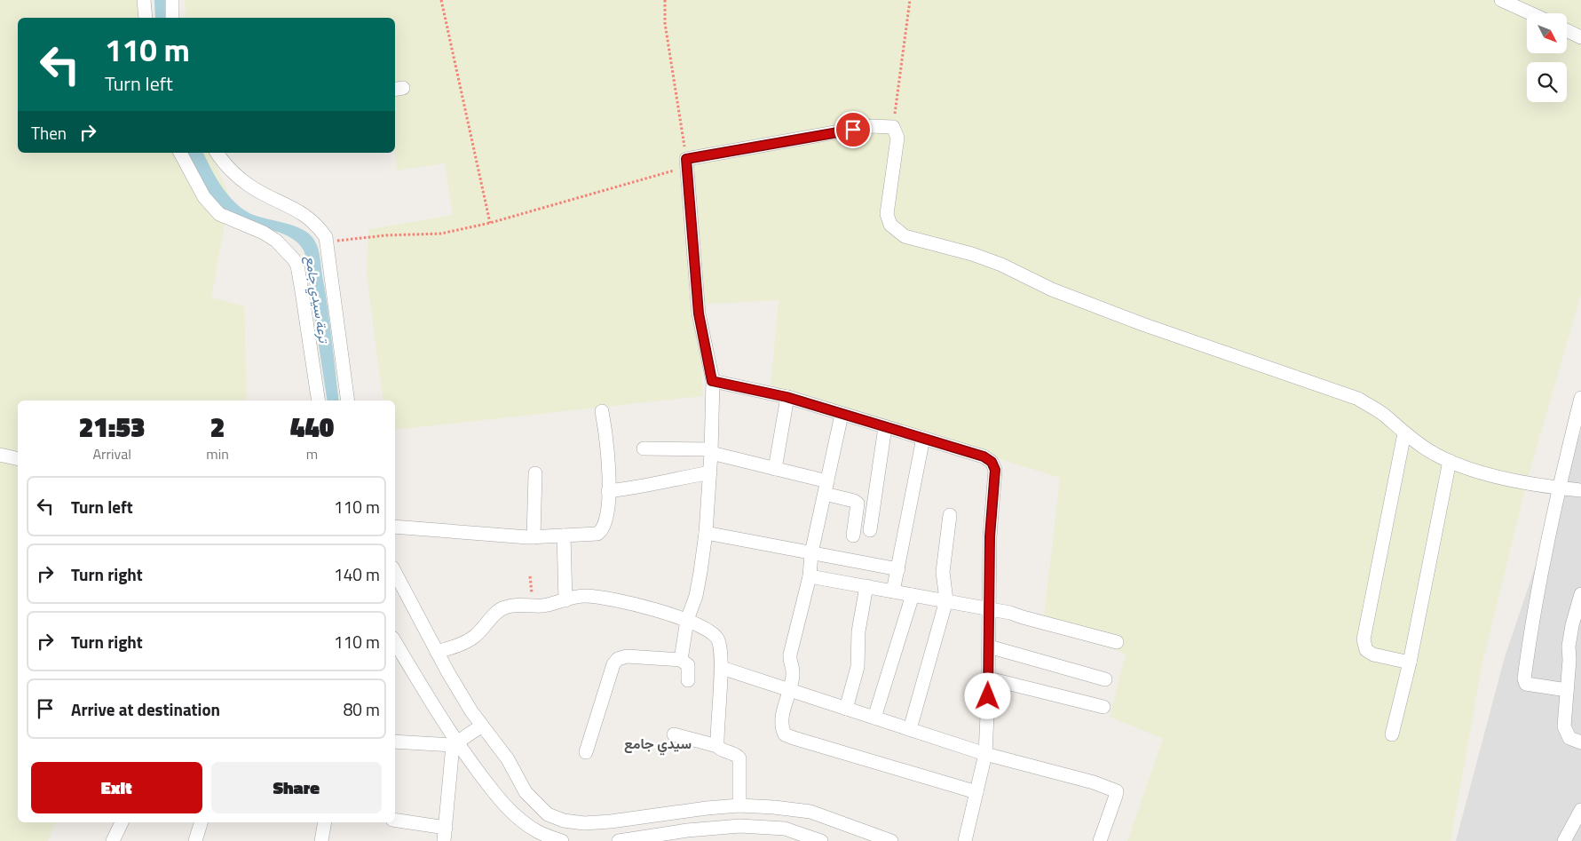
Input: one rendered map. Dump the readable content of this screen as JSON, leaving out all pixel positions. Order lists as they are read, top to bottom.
{
  "districts": ["سيدي جامع"],
  "water": ["ترعة سيدي جامع"],
  "north": "bottom right",
  "page": {
    "turn": ["110 m", "Turn left"],
    "then": "Then",
    "eta": [
      "21:53",
      "Arrival",
      "2",
      "min",
      "440",
      "m"
    ],
    "list": [
      {
        "name": "Turn left",
        "value": "110 m"
      },
      {
        "name": "Turn right",
        "value": "140 m"
      },
      {
        "name": "Turn right",
        "value": "110 m"
      },
      {
        "name": "Arrive at destination",
        "value": "80 m"
      }
    ],
    "buttons": ["Exit", "Share"]
  }
}
